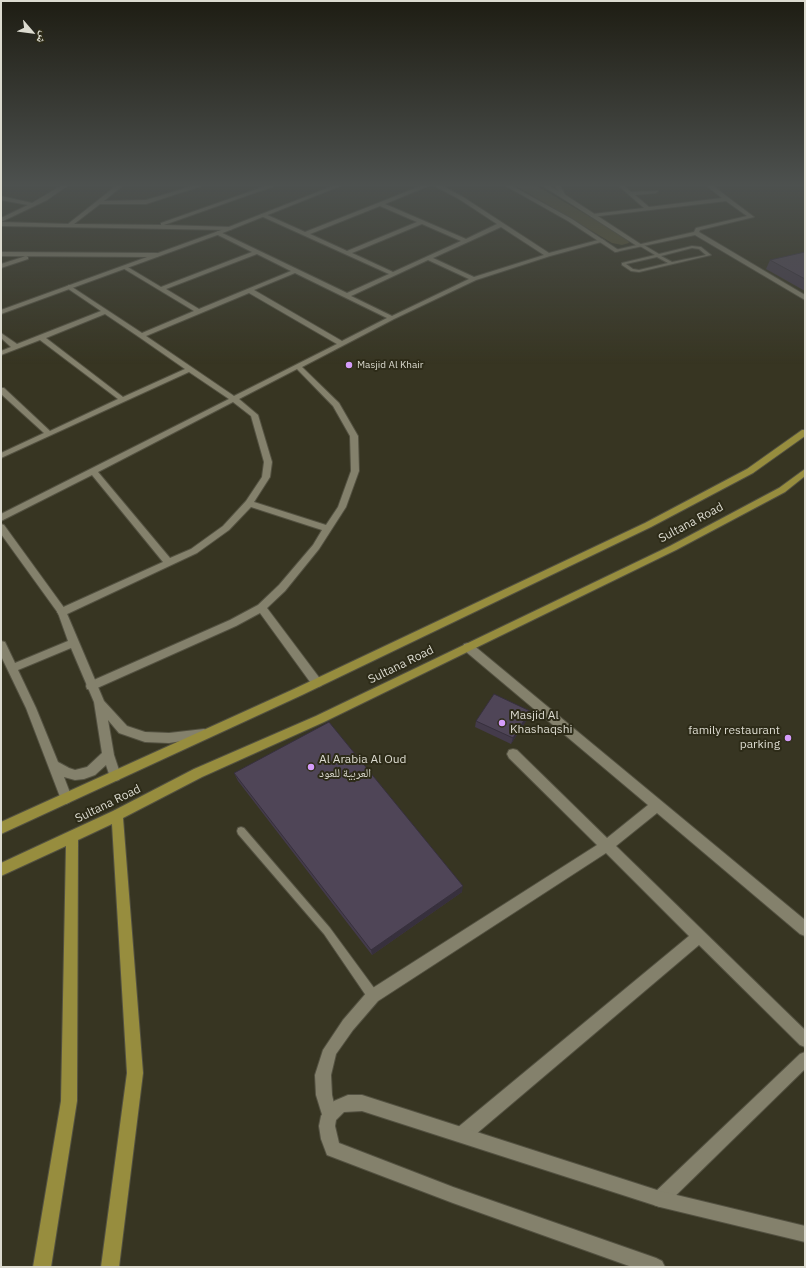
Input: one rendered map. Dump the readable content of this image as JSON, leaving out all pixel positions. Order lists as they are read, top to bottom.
{
  "streets": {
    "main road": ["Sultana Road"]
  },
  "places": [
    "Masjid Al Khair",
    "Masjid Al Khashaqshi",
    "family restaurant parking",
    "Al Arabia Al Oud العربية للعود"
  ],
  "north": "bottom right"
}
